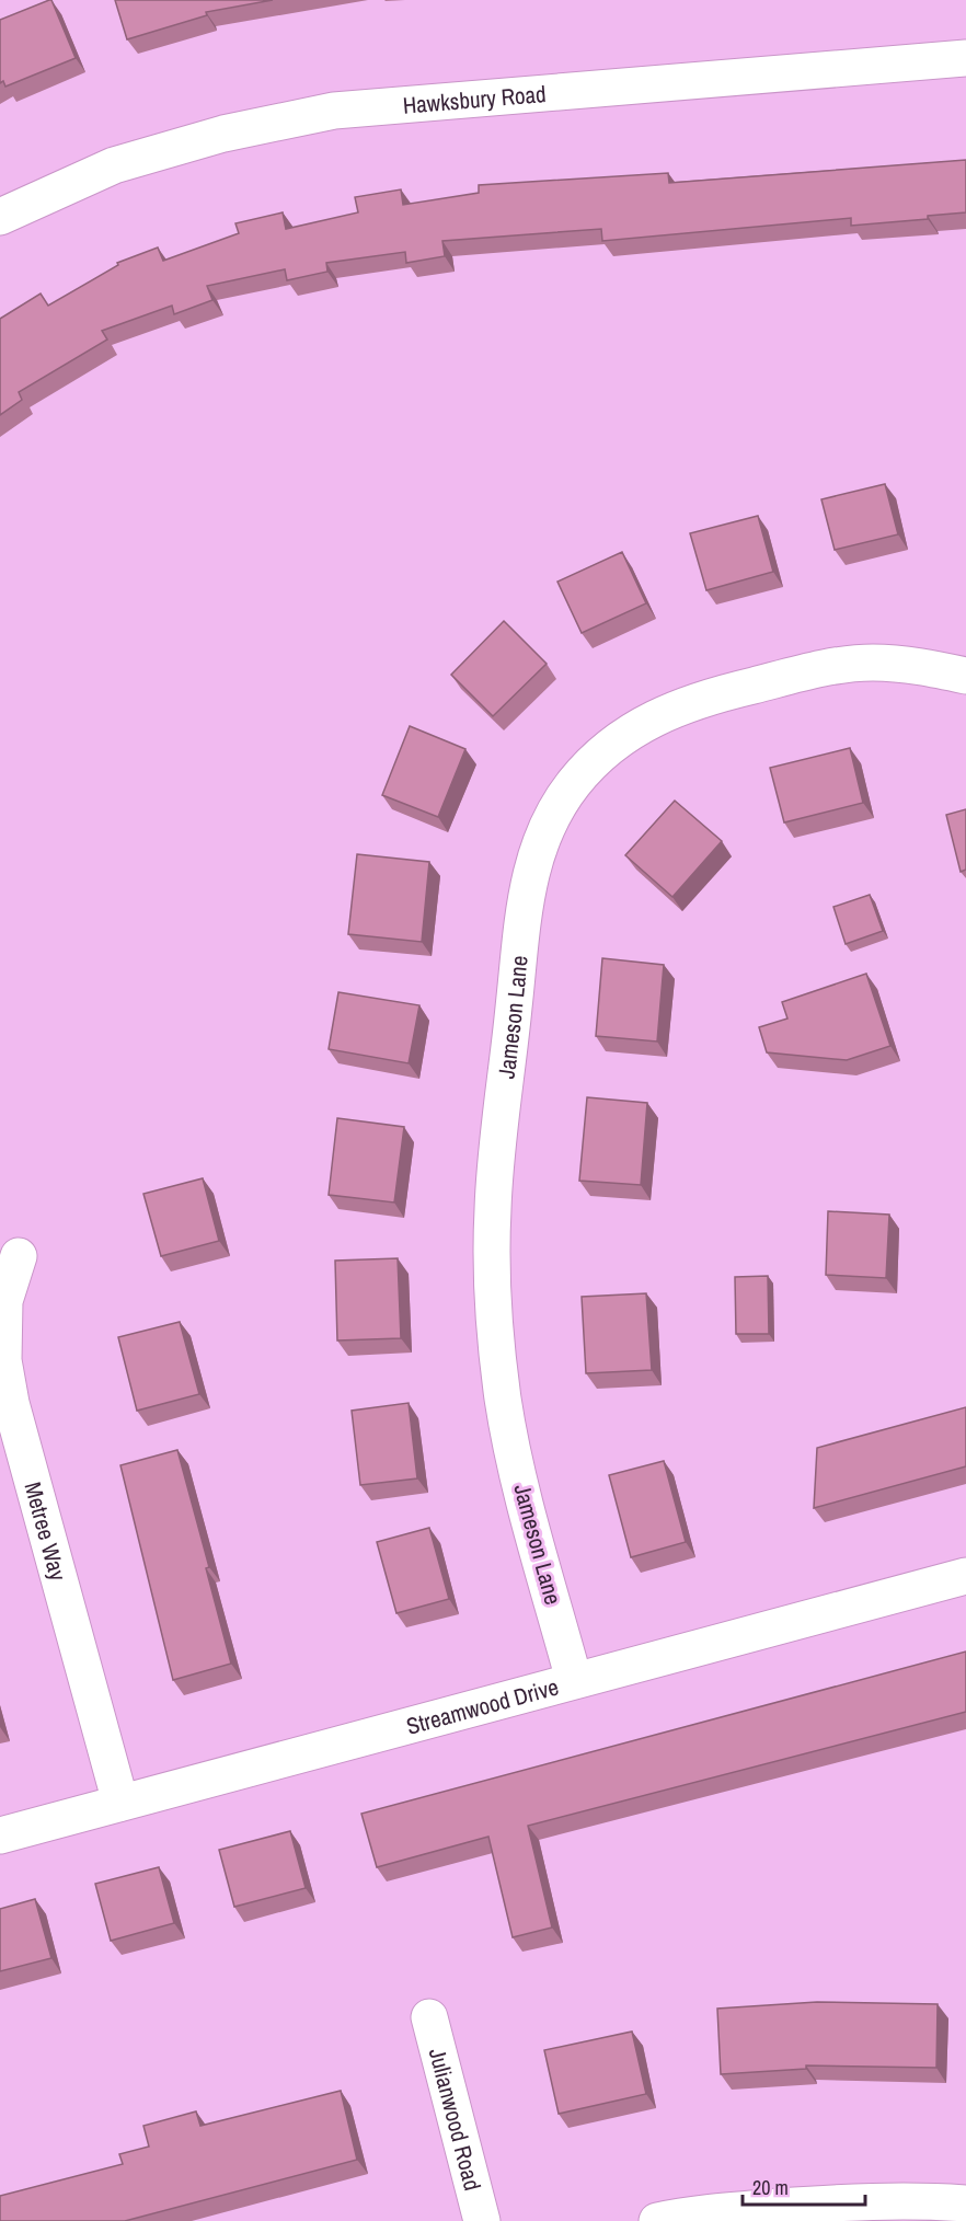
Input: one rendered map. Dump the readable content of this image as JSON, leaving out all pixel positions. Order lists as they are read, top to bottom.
{
  "streets": {
    "street": [
      "Hawksbury Road",
      "Jameson Lane",
      "Metree Way",
      "Streamwood Drive",
      "Julianwood Road"
    ]
  },
  "crossings": [
    ["Jameson Lane", "Streamwood Drive"],
    ["Metree Way", "Streamwood Drive"]
  ],
  "scale_bar": "20 m"
}
